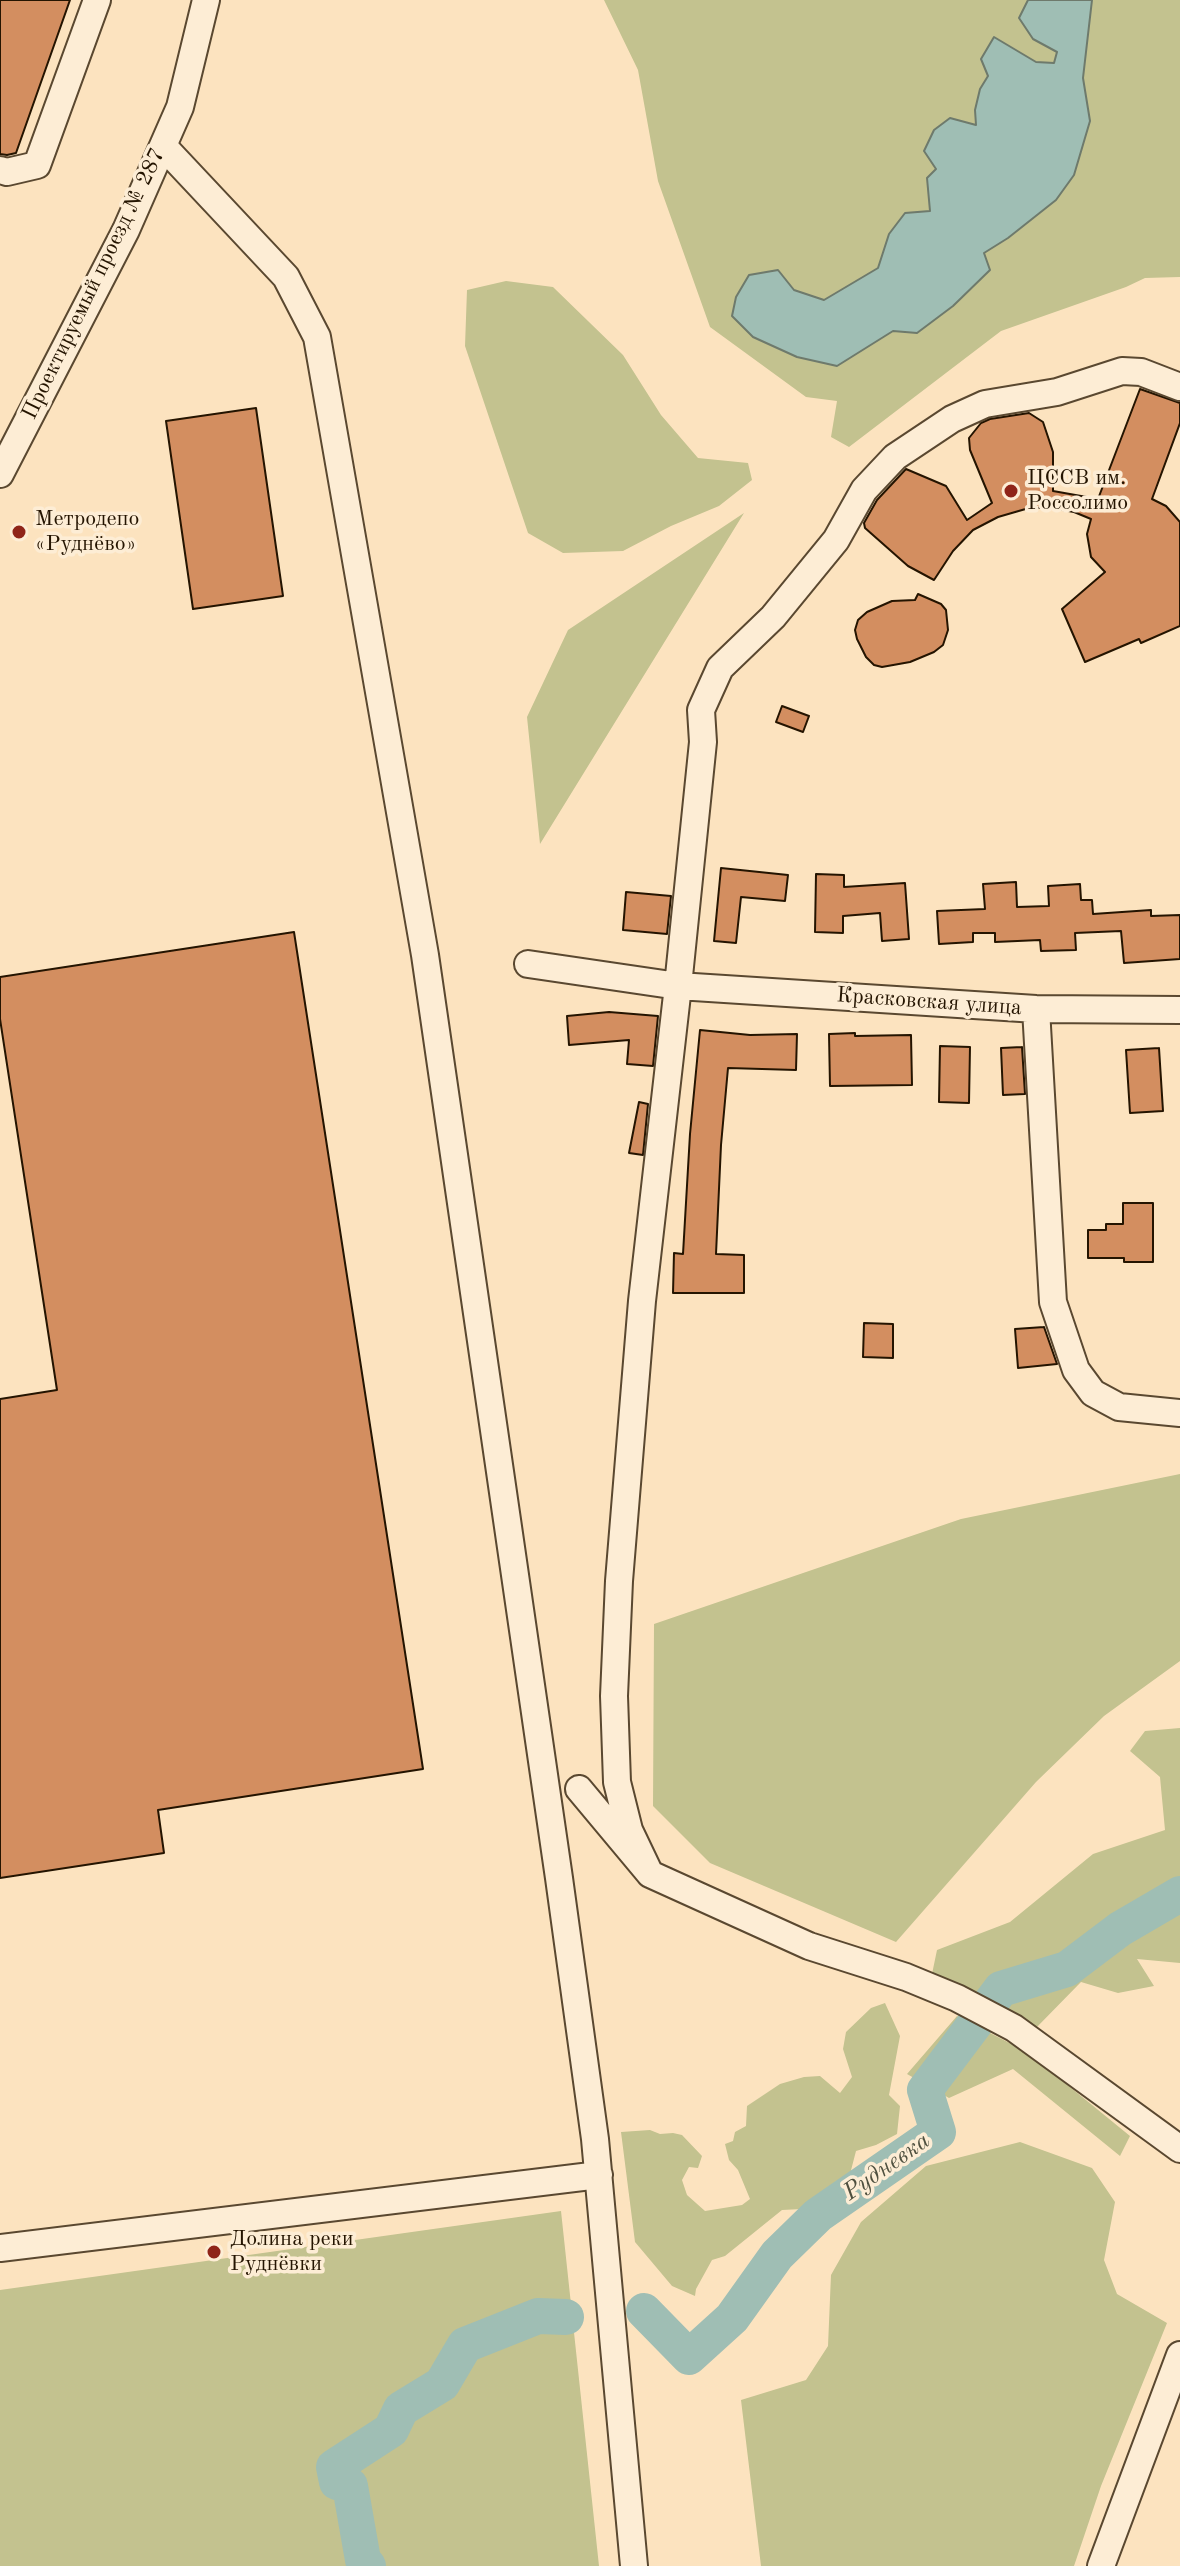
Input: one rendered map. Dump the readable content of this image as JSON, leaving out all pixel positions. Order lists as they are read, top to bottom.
{
  "streets": {
    "street": ["Проектируемый проезд № 287", "Красковская улица"]
  },
  "water": ["Рудневка"],
  "places": ["ЦССВ им. Россолимо", "Метродепо «Руднёво»", "Долина реки Руднёвки"]
}
